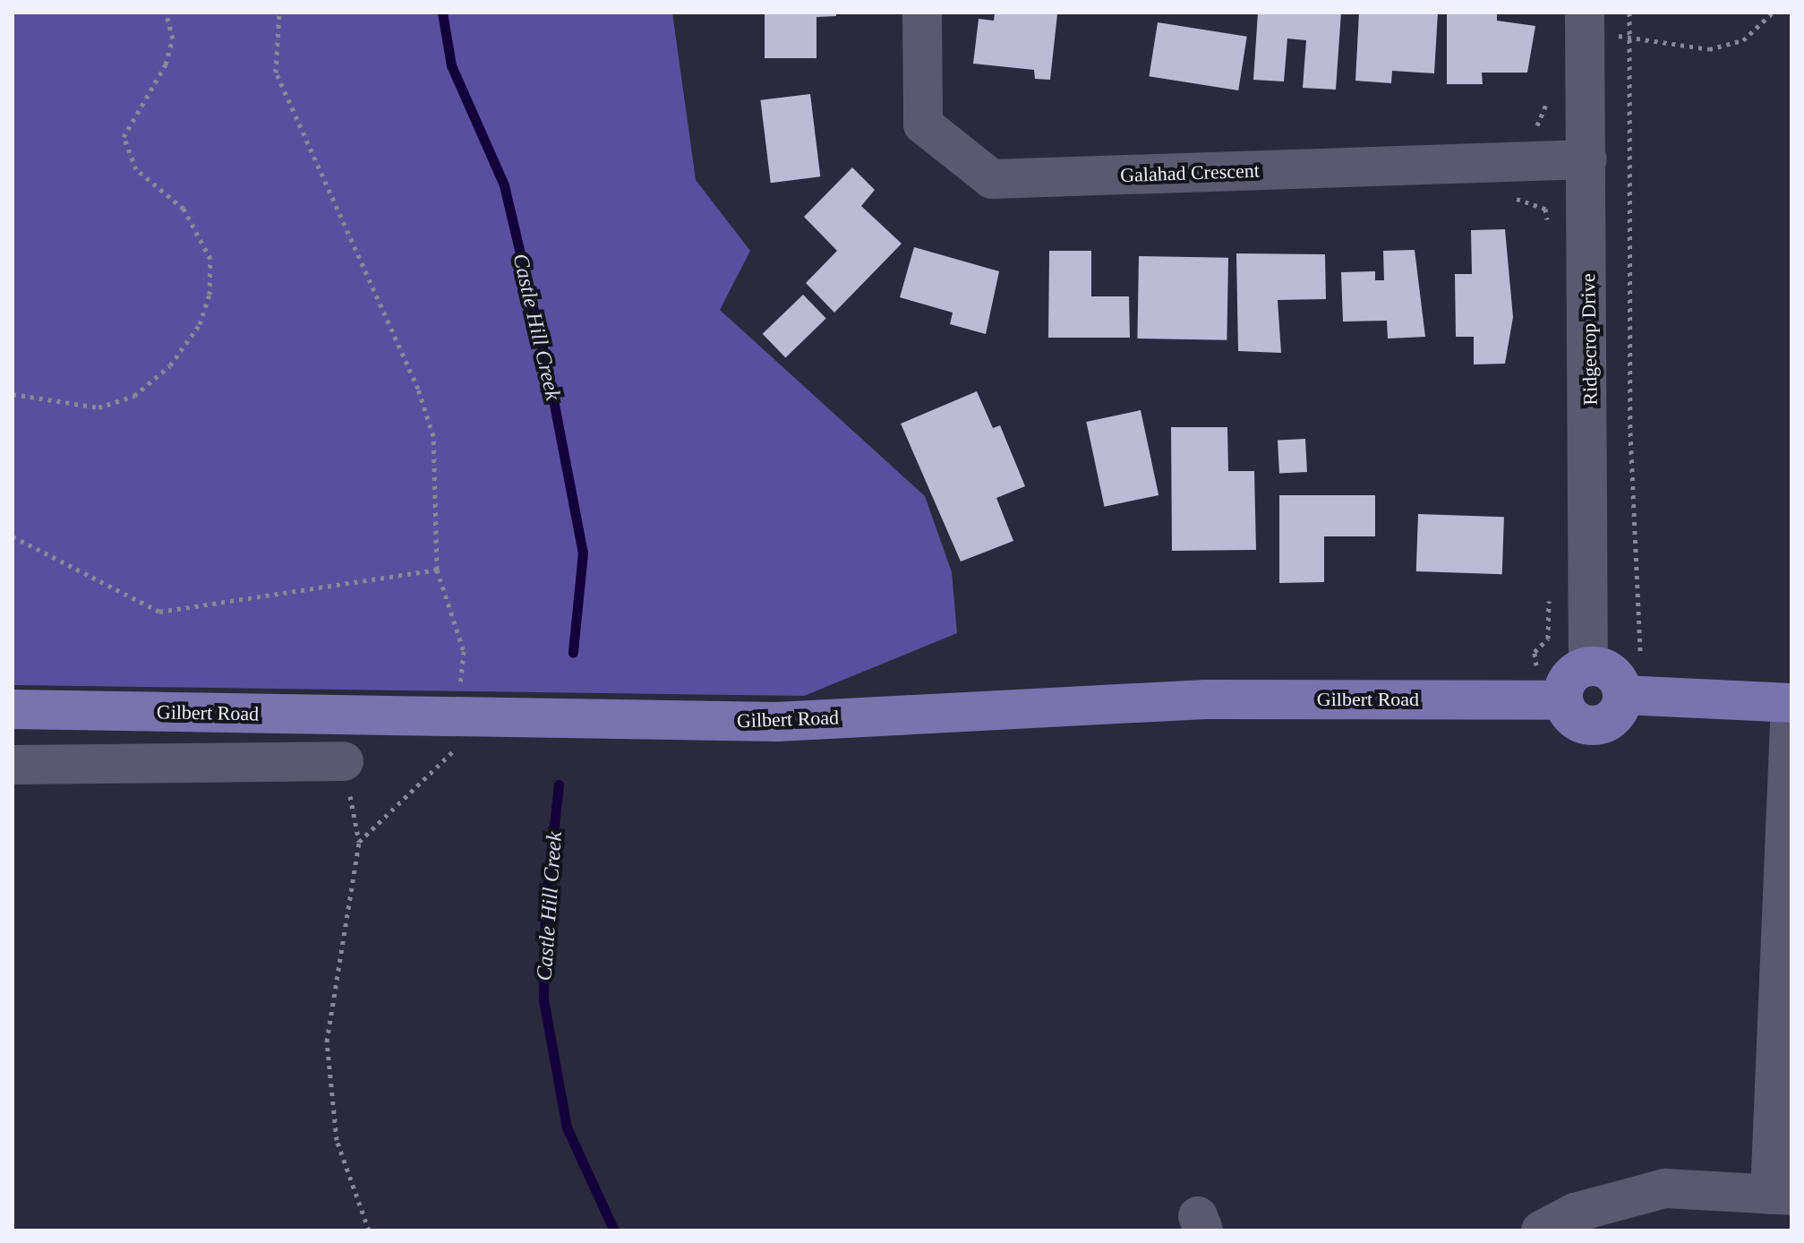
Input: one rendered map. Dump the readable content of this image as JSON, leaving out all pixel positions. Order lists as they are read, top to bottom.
{
  "streets": {
    "main road": ["Gilbert Road"],
    "street": ["Galahad Crescent", "Ridgecrop Drive"]
  },
  "crossings": [
    ["Galahad Crescent", "Ridgecrop Drive"],
    ["Ridgecrop Drive", "Gilbert Road"]
  ],
  "water": ["Castle Hill Creek"]
}
